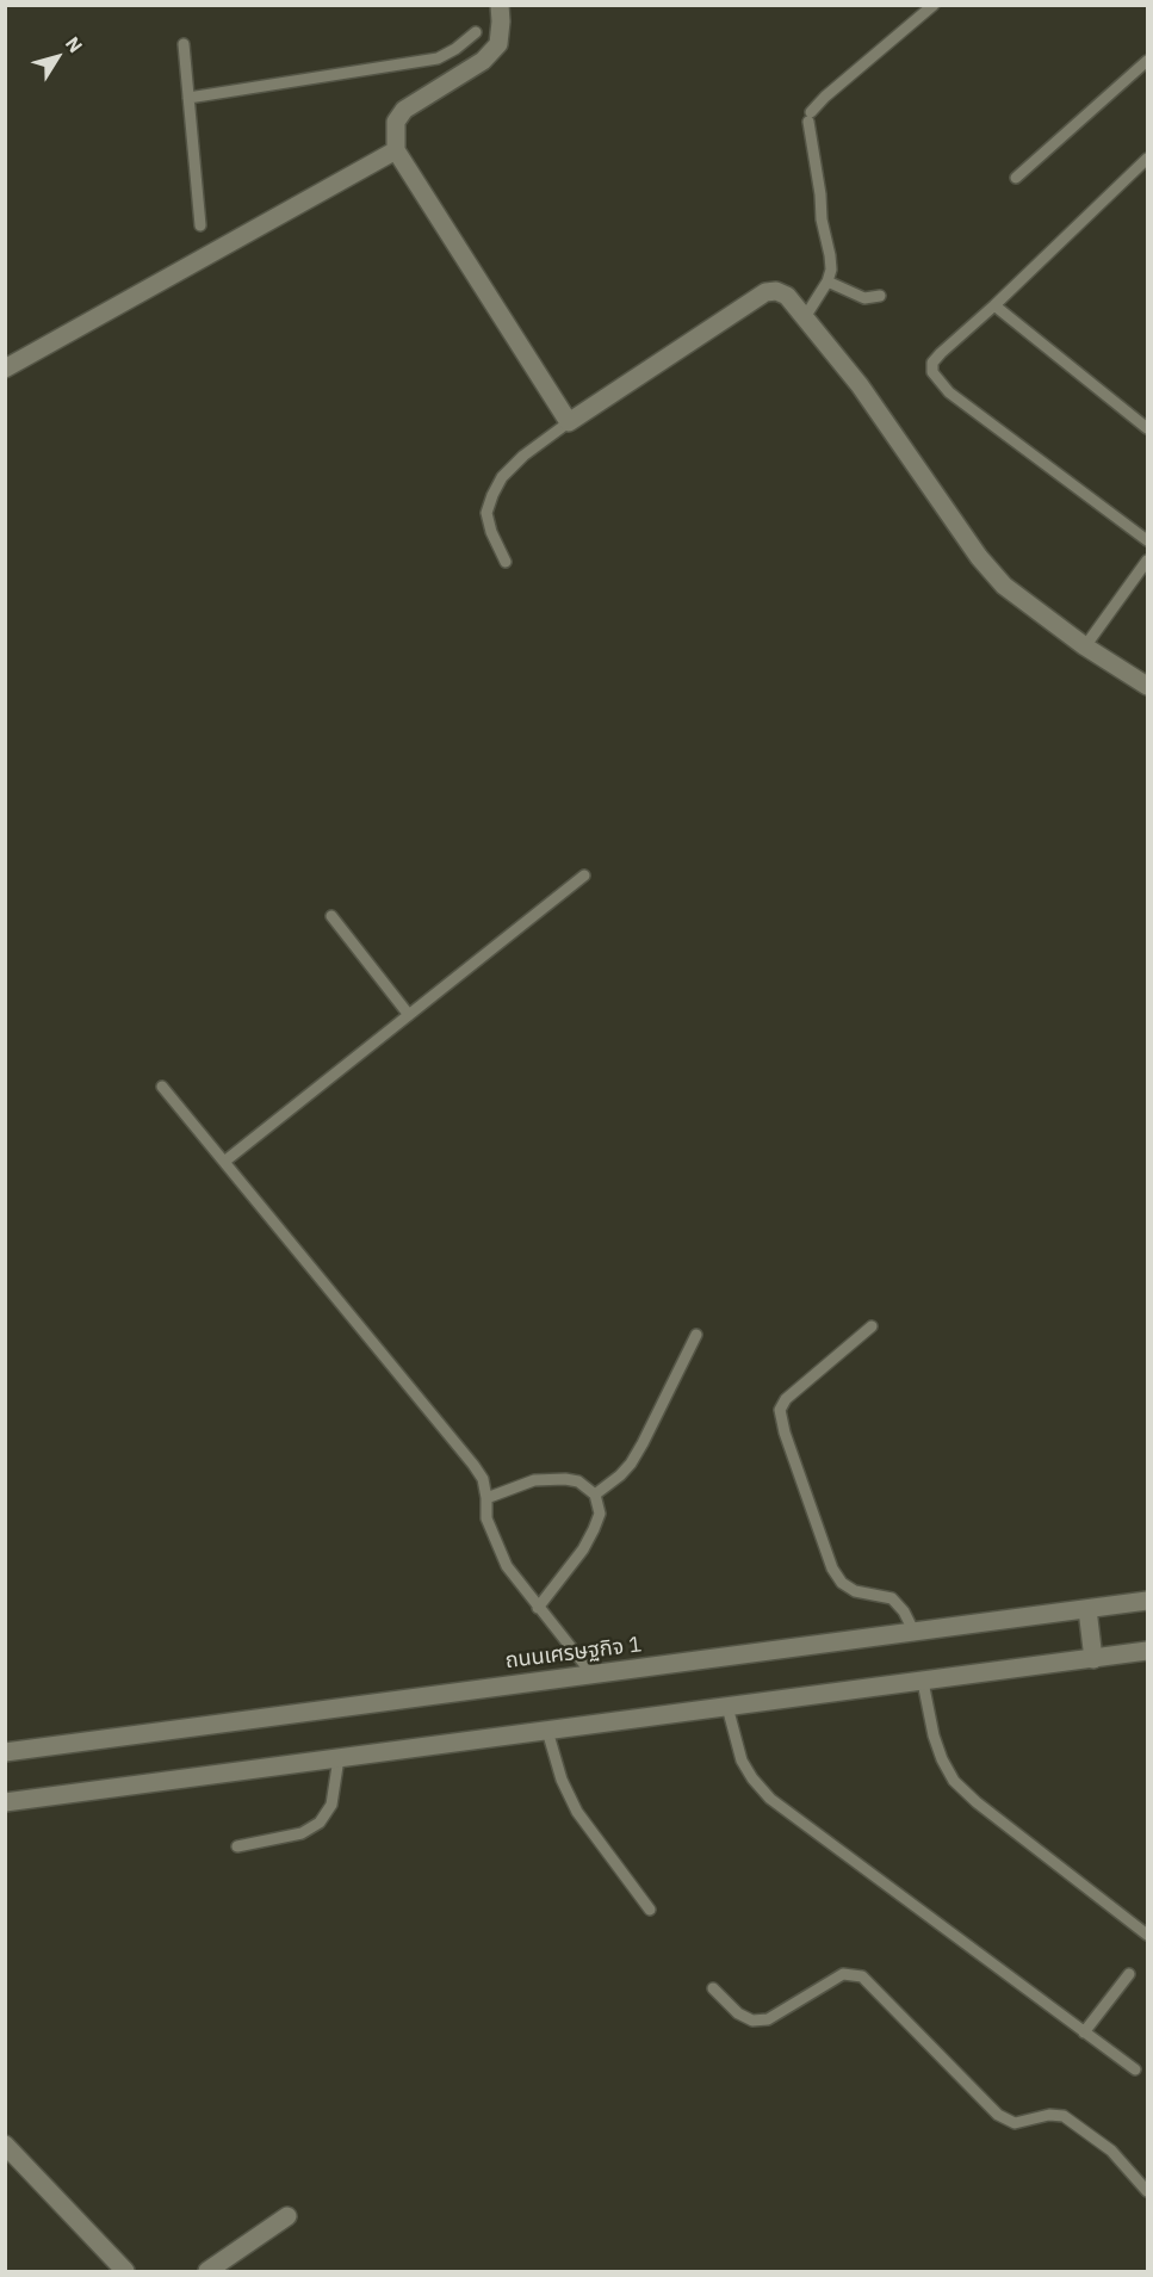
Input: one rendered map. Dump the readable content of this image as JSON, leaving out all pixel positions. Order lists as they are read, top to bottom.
{
  "streets": {
    "main road": ["ถนนเศรษฐกิจ 1"]
  },
  "north": "top right"
}
